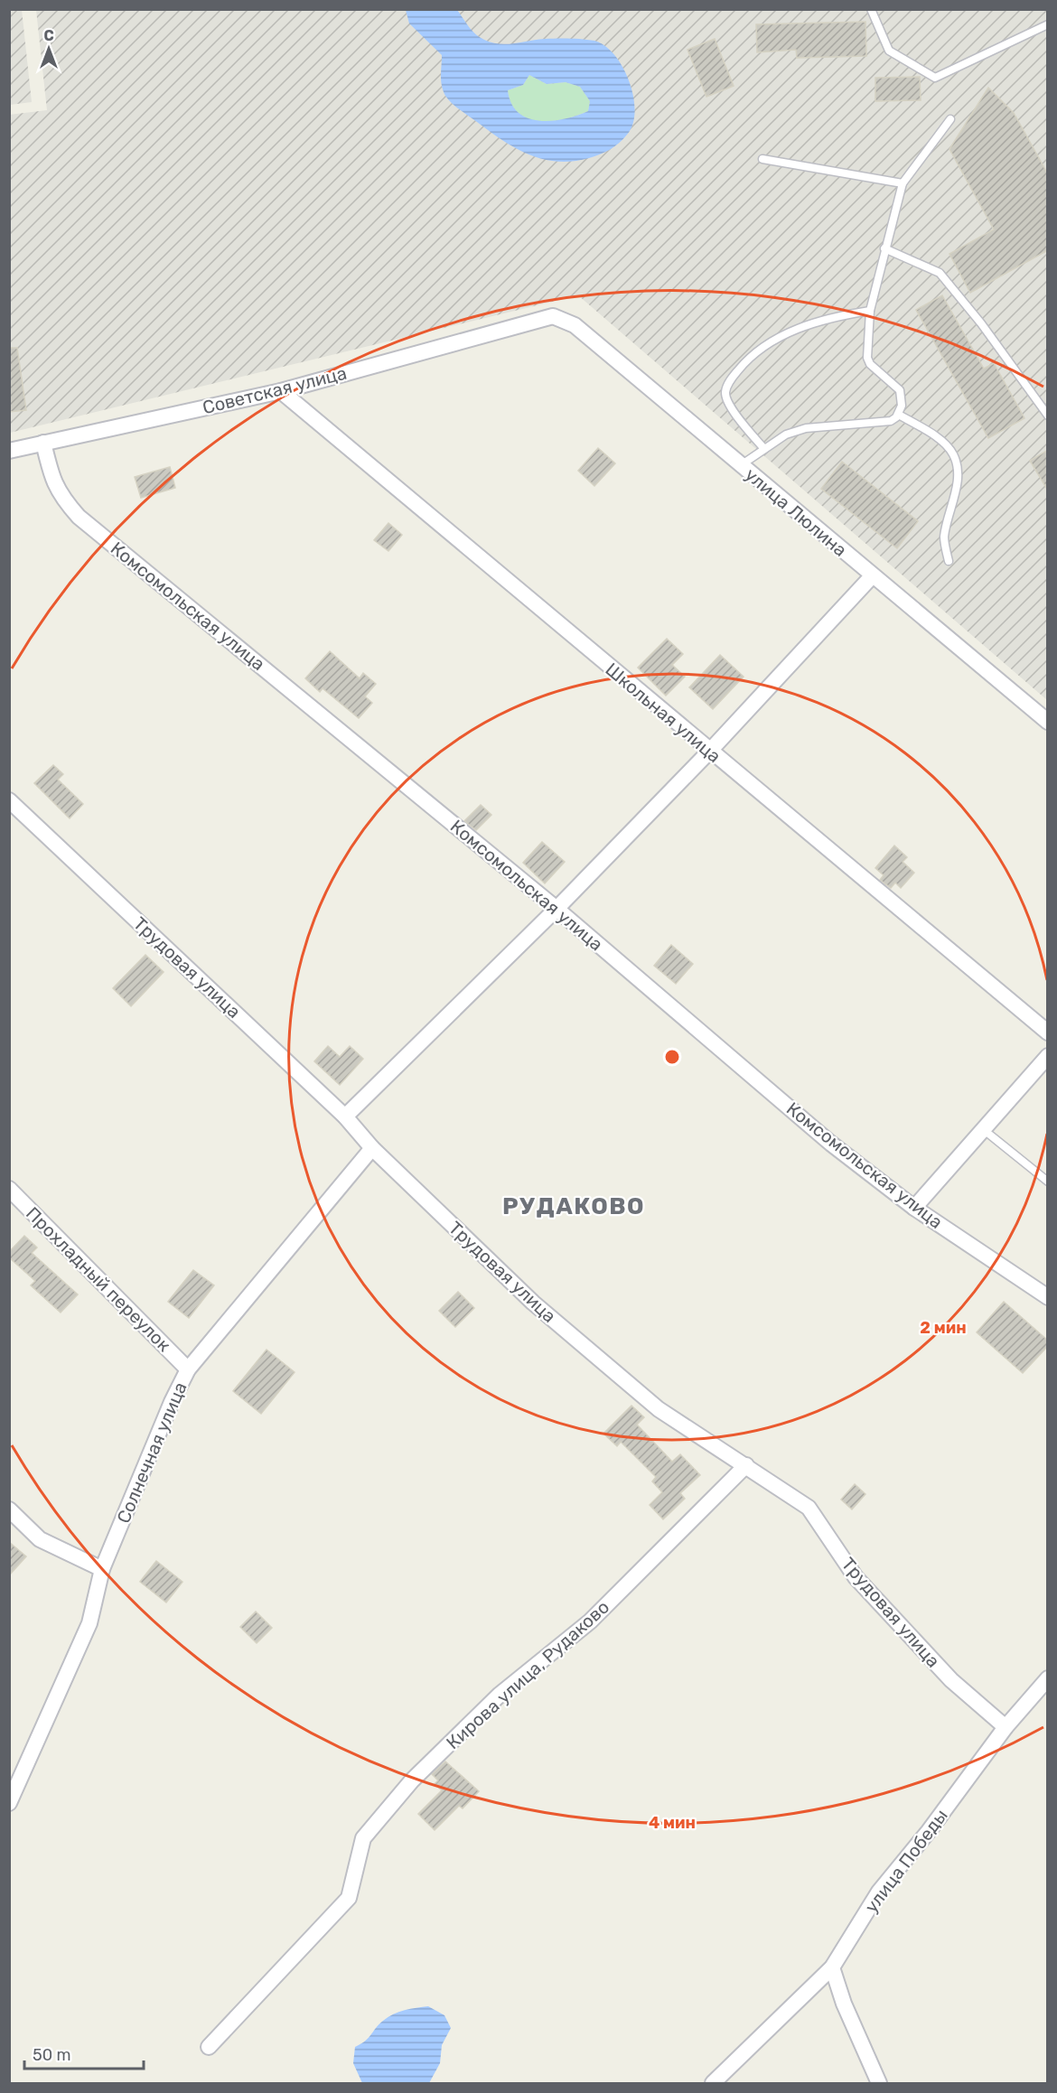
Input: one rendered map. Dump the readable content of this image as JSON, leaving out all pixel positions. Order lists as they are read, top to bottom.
{
  "streets": {
    "street": [
      "Советская улица",
      "улица Люлина",
      "Комсомольская улица",
      "Школьная улица",
      "Трудовая улица",
      "Прохладный переулок",
      "Солнечная улица",
      "Кирова улица, Рудаково",
      "улица Победы"
    ]
  },
  "crossings": [
    ["Советская улица", "улица Люлина"],
    ["Советская улица", "Комсомольская улица"],
    ["Советская улица", "Школьная улица"],
    ["Трудовая улица", "Солнечная улица"],
    ["Трудовая улица", "Кирова улица, Рудаково"],
    ["Трудовая улица", "улица Победы"],
    ["Прохладный переулок", "Солнечная улица"]
  ],
  "districts": ["РУДАКОВО"],
  "scale_bar": "50 m",
  "north": "top",
  "rings": ["2 мин", "4 мин"]
}
